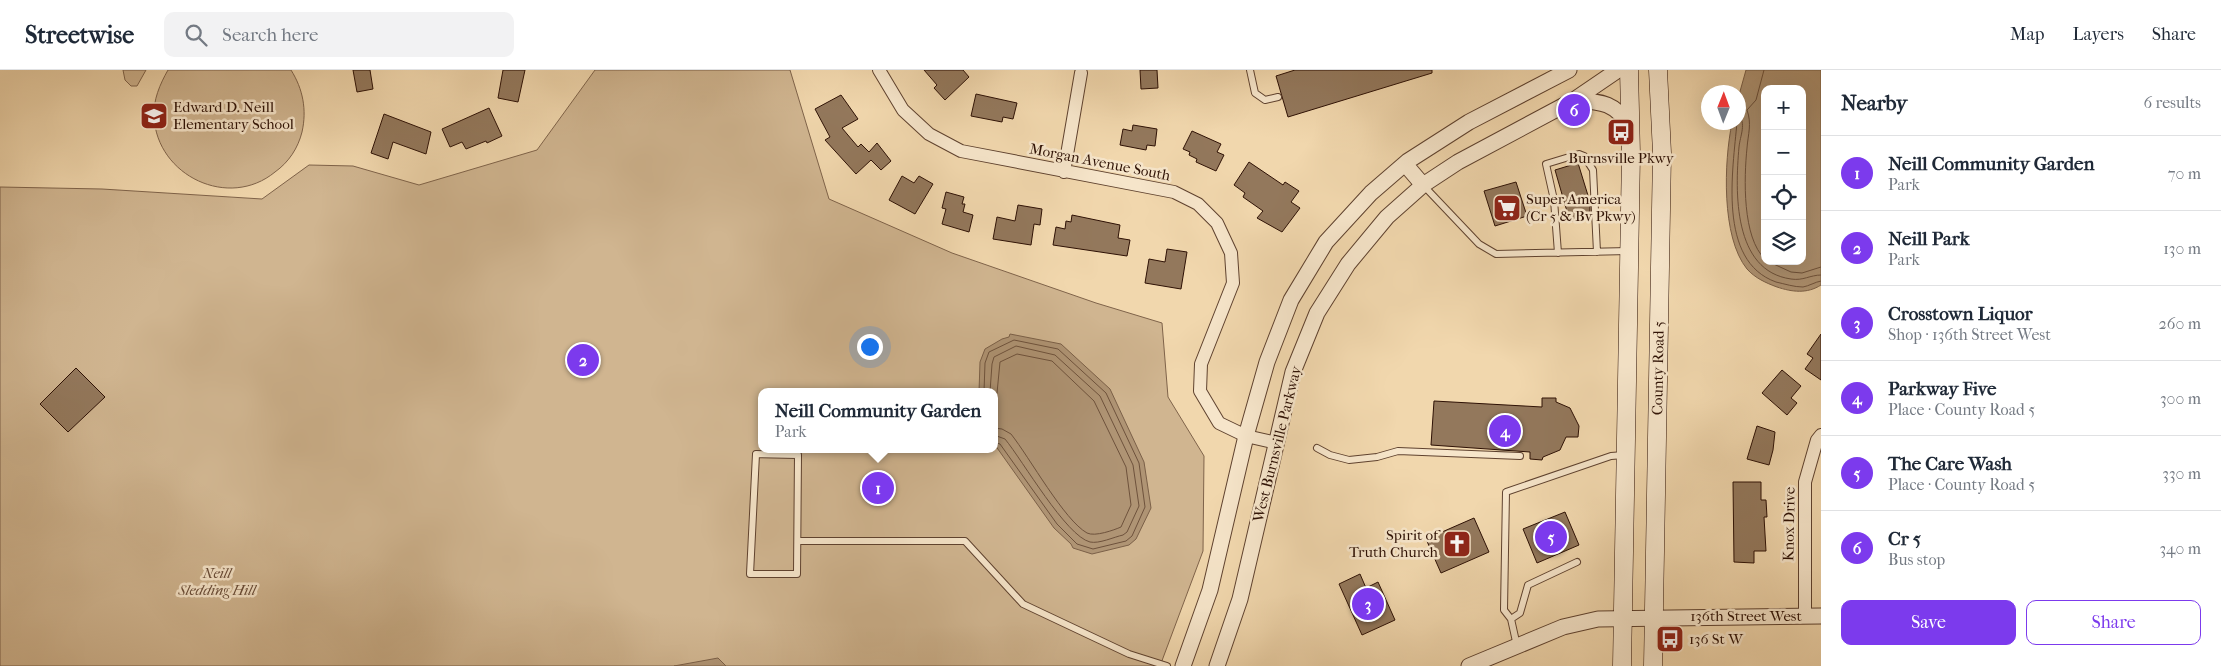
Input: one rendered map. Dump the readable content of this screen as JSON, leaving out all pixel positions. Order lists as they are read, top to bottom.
{
  "streets": {
    "main road": ["County Road 5"],
    "street": [
      "Morgan Avenue South",
      "West Burnsville Parkway",
      "Knox Drive",
      "136th Street West"
    ]
  },
  "crossings": [
    ["Morgan Avenue South", "West Burnsville Parkway"],
    ["County Road 5", "136th Street West"],
    ["Knox Drive", "136th Street West"]
  ],
  "parks": ["Neill Sledding Hill"],
  "places": {
    "school or university": ["Edward D. Neill Elementary School"],
    "bus stop": ["Burnsville Pkwy", "136 St W"],
    "supermarket": ["Super America (Cr 5 & Bv Pkwy)"],
    "church": ["Spirit of Truth Church"]
  },
  "north": "top",
  "page": {
    "header": "Streetwise",
    "search": "Search here",
    "nav": ["Map", "Layers", "Share"],
    "heading": ["Nearby", "6 results"],
    "map_buttons": ["+", "−"],
    "pins": [
      "6",
      "2",
      "4",
      "1",
      "5",
      "3"
    ],
    "list": [
      {
        "mark": "1",
        "name": "Neill Community Garden",
        "note": "Park",
        "value": "70 m"
      },
      {
        "mark": "2",
        "name": "Neill Park",
        "note": "Park",
        "value": "130 m"
      },
      {
        "mark": "3",
        "name": "Crosstown Liquor",
        "note": "Shop · 136th Street West",
        "value": "260 m"
      },
      {
        "mark": "4",
        "name": "Parkway Five",
        "note": "Place · County Road 5",
        "value": "300 m"
      },
      {
        "mark": "5",
        "name": "The Care Wash",
        "note": "Place · County Road 5",
        "value": "330 m"
      },
      {
        "mark": "6",
        "name": "Cr 5",
        "note": "Bus stop",
        "value": "340 m"
      }
    ],
    "popup": ["Neill Community Garden", "Park"],
    "buttons": ["Save", "Share"]
  }
}
